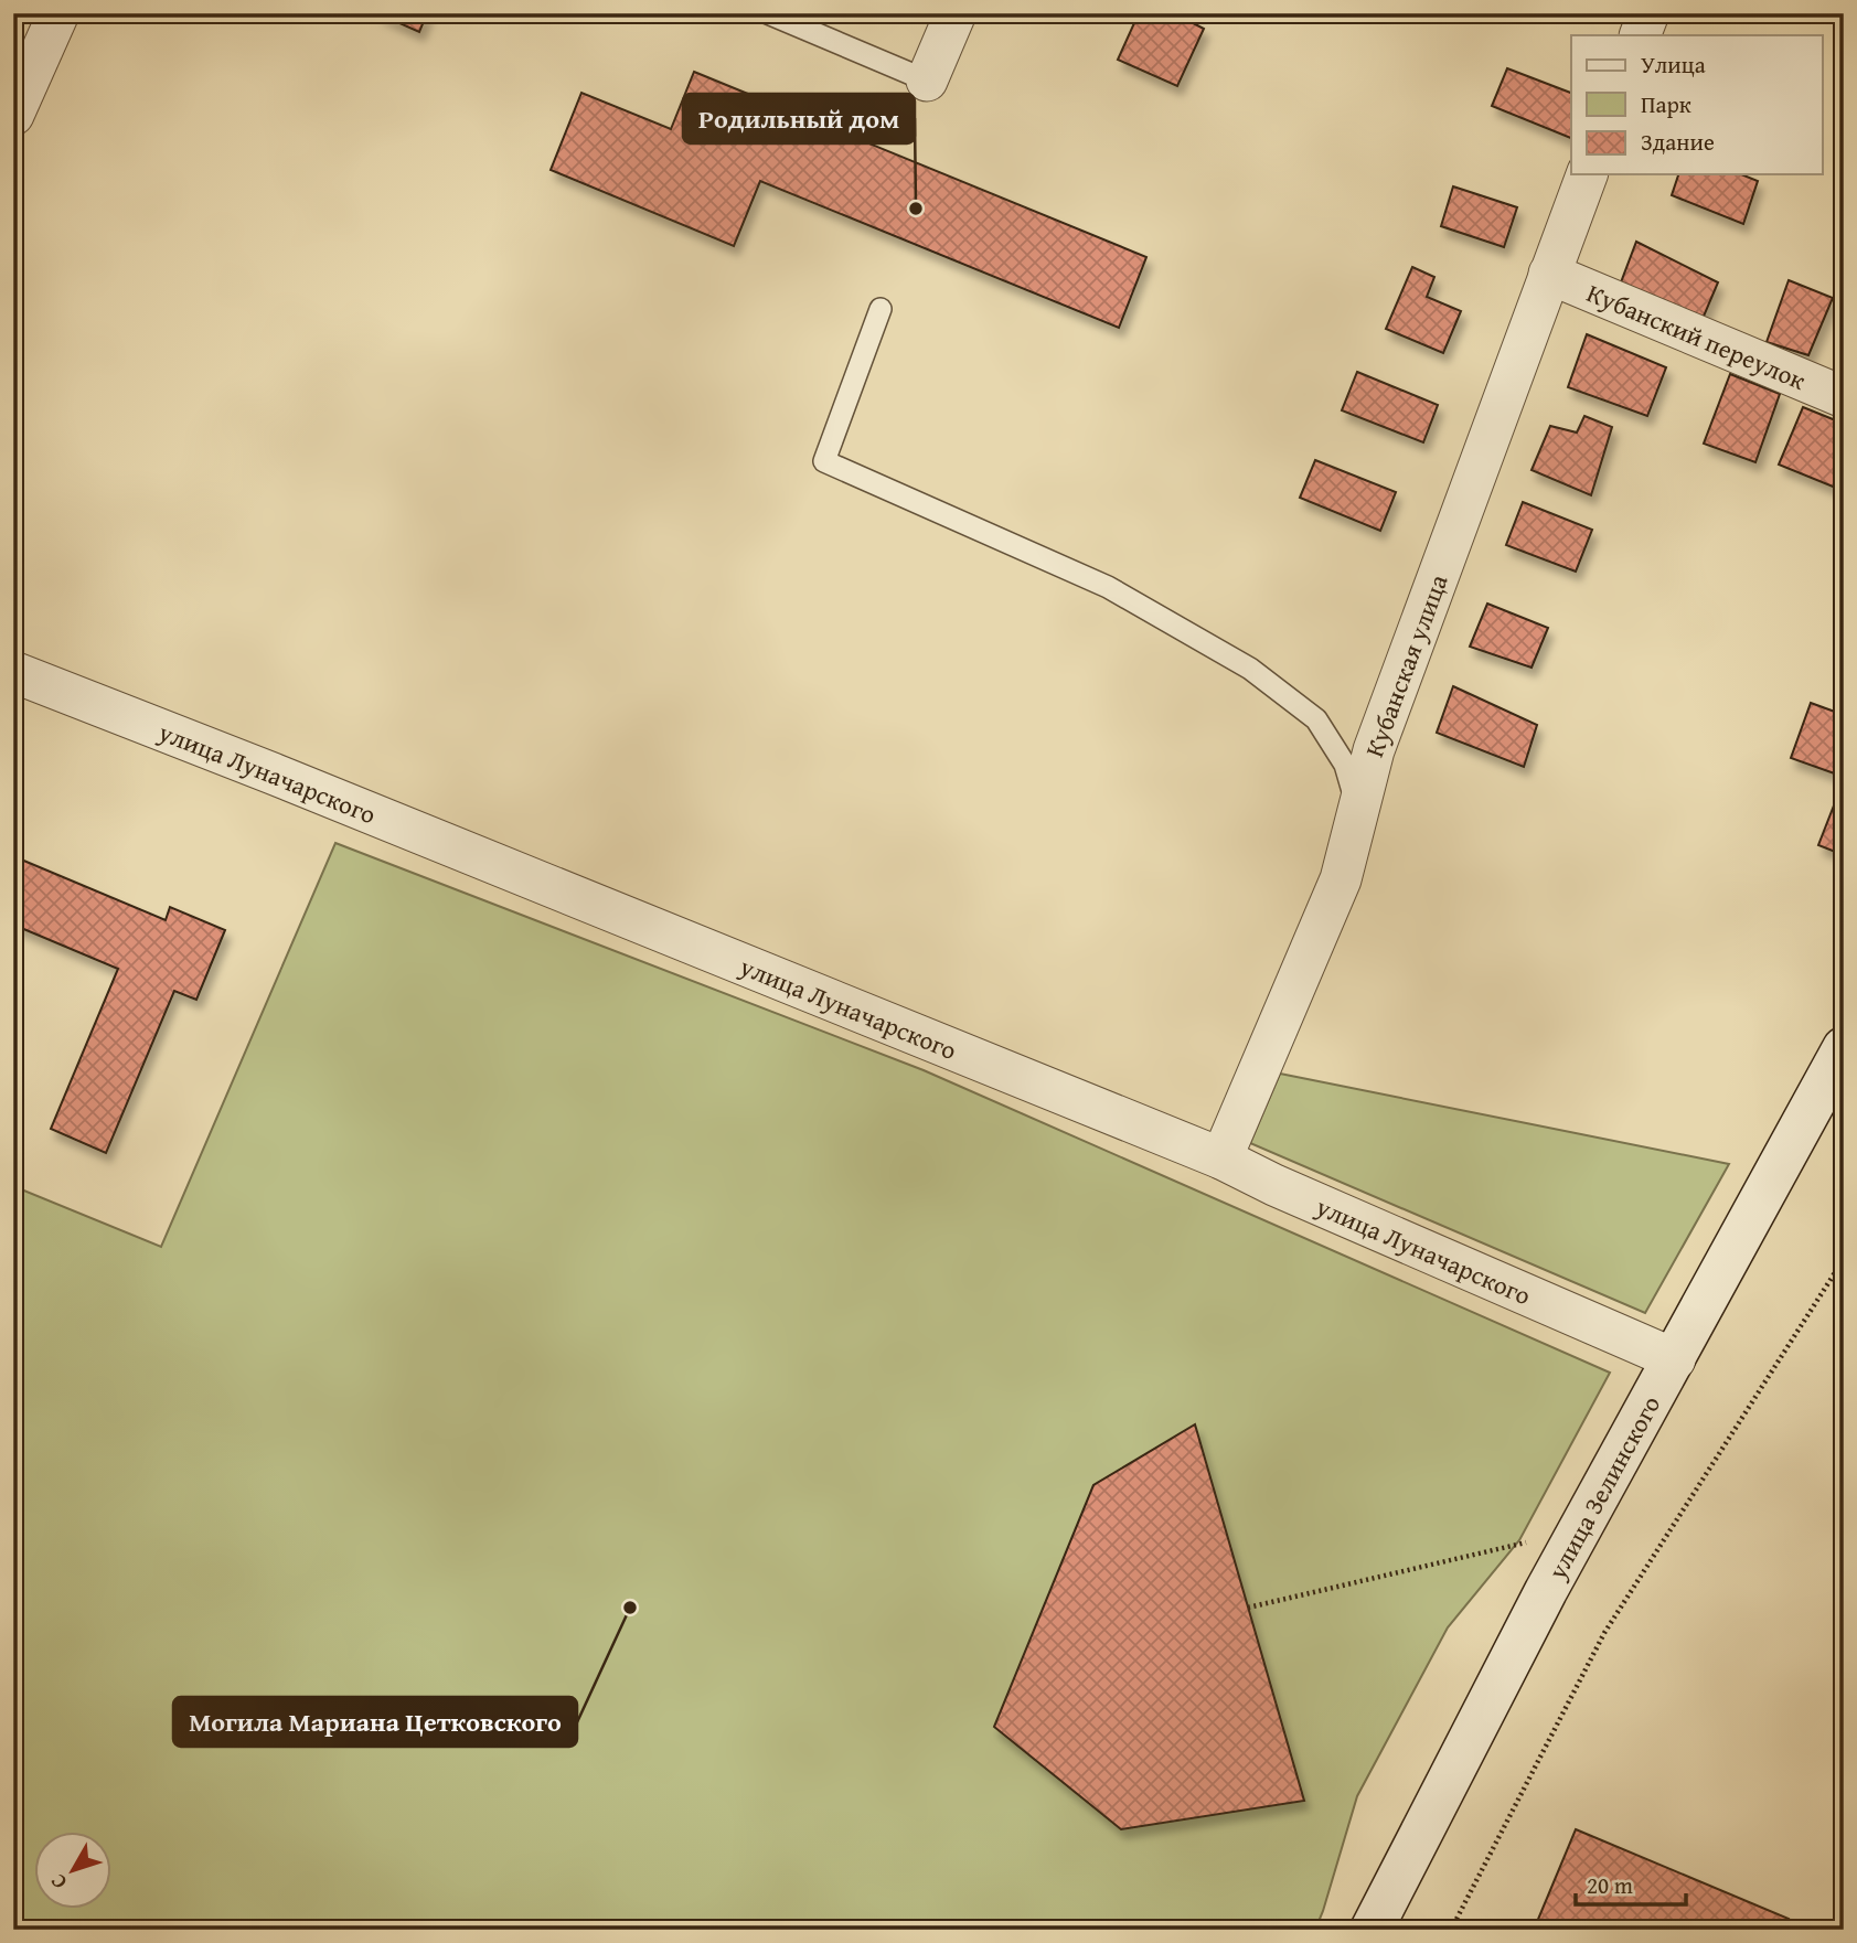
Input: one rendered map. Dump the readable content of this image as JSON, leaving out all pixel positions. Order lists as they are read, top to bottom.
{
  "streets": {
    "main road": ["улица Зелинского"],
    "street": ["Кубанский переулок", "Кубанская улица", "улица Луначарского"]
  },
  "crossings": [
    ["Кубанский переулок", "Кубанская улица"],
    ["Кубанская улица", "улица Луначарского"],
    ["улица Луначарского", "улица Зелинского"]
  ],
  "places": ["Родильный дом", "Могила Мариана Цетковского"],
  "legend": ["Улица", "Парк", "Здание"],
  "scale_bar": "20 m",
  "north": "bottom left"
}
